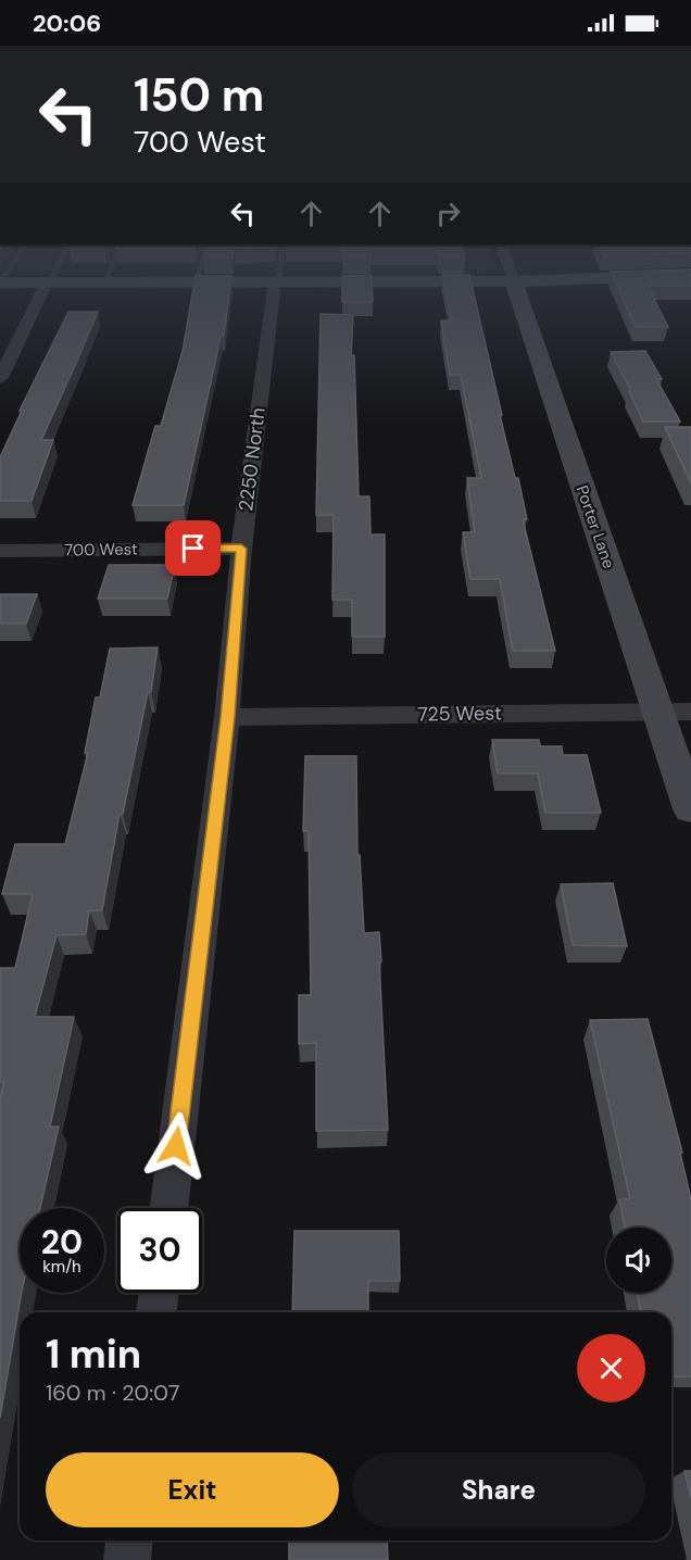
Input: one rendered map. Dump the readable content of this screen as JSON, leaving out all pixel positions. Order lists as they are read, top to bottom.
{
  "streets": {
    "street": [
      "2250 North",
      "Porter Lane",
      "700 West",
      "725 West"
    ]
  },
  "crossings": [
    ["2250 North", "700 West"],
    ["2250 North", "725 West"],
    ["Porter Lane", "725 West"]
  ],
  "page": {
    "status": "20:06",
    "turn": ["150 m", "700 West"],
    "speed": "20 km/h",
    "limit": "30",
    "heading": ["1 min", "160 m · 20:07"],
    "buttons": ["Exit", "Share"]
  }
}
